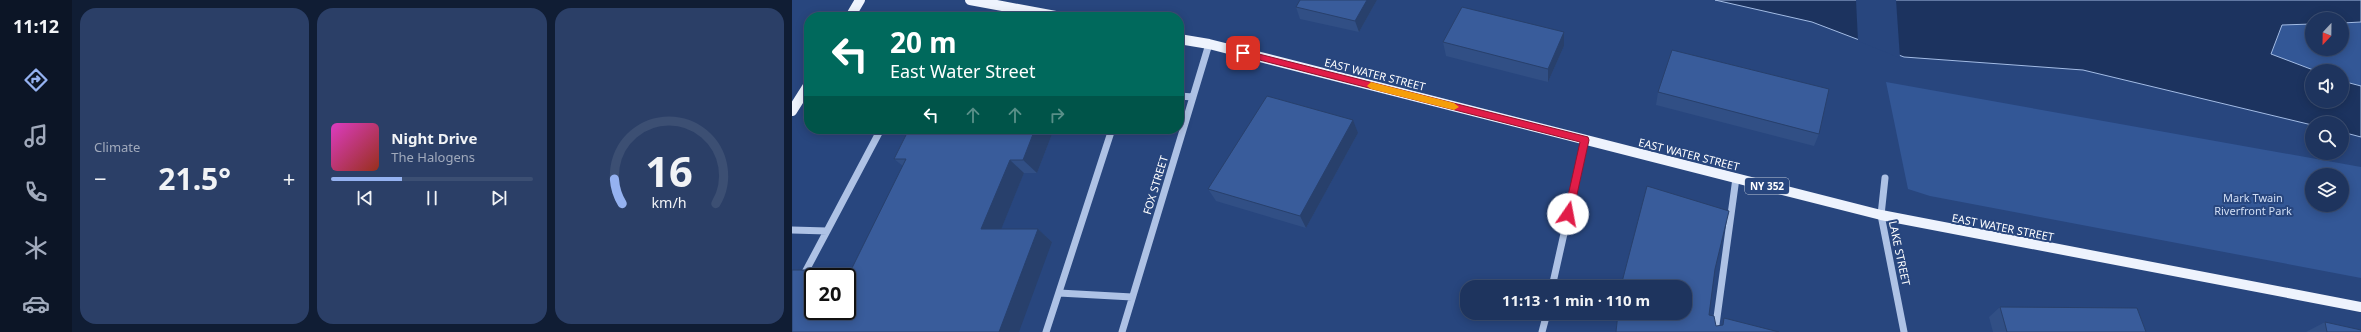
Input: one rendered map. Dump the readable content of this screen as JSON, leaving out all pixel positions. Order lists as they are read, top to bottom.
{
  "streets": {
    "main road": ["EAST WATER STREET", "NY 352"],
    "street": ["FOX STREET", "LAKE STREET"]
  },
  "crossings": [
    ["EAST WATER STREET", "FOX STREET"],
    ["EAST WATER STREET", "LAKE STREET"]
  ],
  "parks": ["Mark Twain Riverfront Park"],
  "north": "bottom",
  "page": {
    "tabs": "11:12",
    "tile": "Climate",
    "turn": ["20 m", "East Water Street"],
    "song": ["Night Drive", "The Halogens"],
    "heat": ["−", "21.5°", "+"],
    "limit": "20",
    "trip": "11:13 · 1 min · 110 m",
    "gauge": ["16", "km/h"]
  }
}
